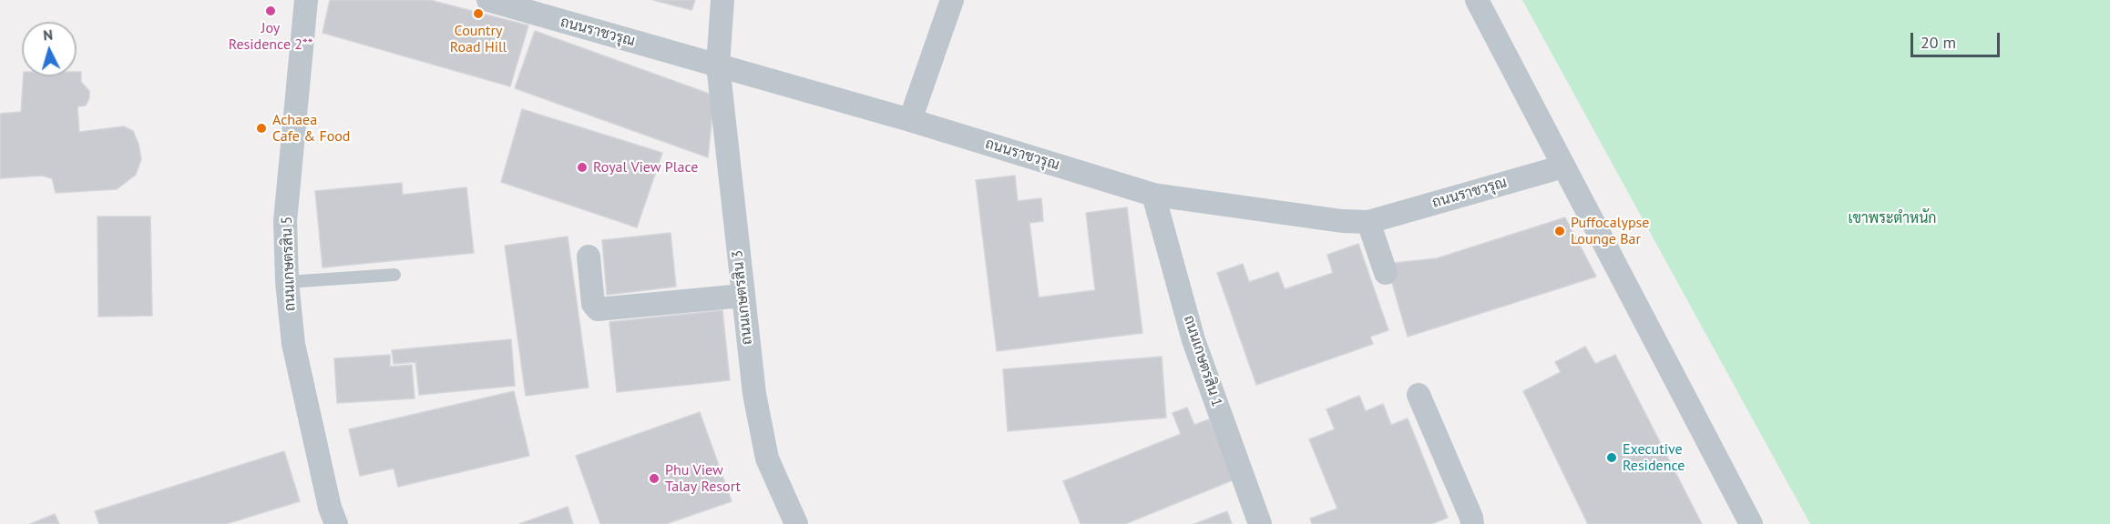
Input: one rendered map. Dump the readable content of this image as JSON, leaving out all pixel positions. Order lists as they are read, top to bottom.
{
  "streets": {
    "street": [
      "ถนนราชวรุณ",
      "ถนนเกษตรสิน 5",
      "ถนนเกษตรสิน 3",
      "ถนนเกษตรสิน 1"
    ]
  },
  "crossings": [
    ["ถนนราชวรุณ", "ถนนเกษตรสิน 3"],
    ["ถนนราชวรุณ", "ถนนเกษตรสิน 1"]
  ],
  "parks": ["เขาพระตำหนัก"],
  "places": [
    "Joy Residence 2**",
    "Country Road Hill",
    "Achaea Cafe & Food",
    "Royal View Place",
    "Puffocalypse Lounge Bar",
    "Executive Residence",
    "Phu View Talay Resort"
  ],
  "scale_bar": "20 m",
  "north": "top"
}
